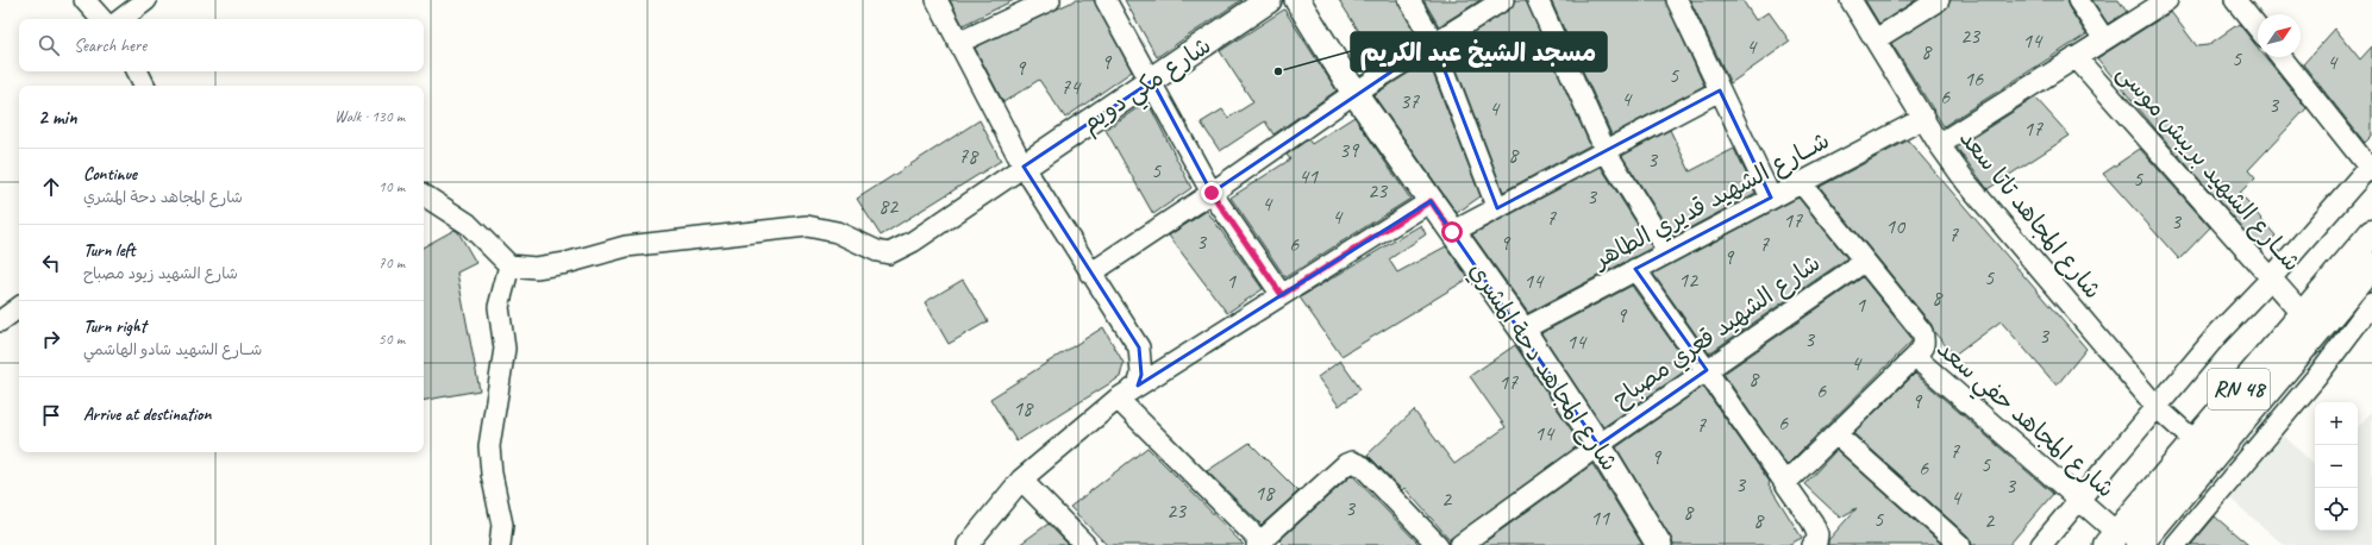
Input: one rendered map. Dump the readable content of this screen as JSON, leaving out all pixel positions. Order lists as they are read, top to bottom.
{
  "streets": {
    "highway": ["RN 48"],
    "street": [
      "شارع مكي دويم",
      "شــارع الشهيد بريبش موسى",
      "شــارع الشهيد قديري الطاهر",
      "شارع المجاهد تاتا سعد",
      "شارع الشهيد قعري مصباح",
      "شارع المجاهد دحة المشري",
      "شارع المجاهد حفي سعد"
    ]
  },
  "crossings": [
    ["شــارع الشهيد بريبش موسى", "RN 48"],
    ["شــارع الشهيد قديري الطاهر", "شارع المجاهد تاتا سعد"],
    ["شــارع الشهيد قديري الطاهر", "شارع المجاهد دحة المشري"],
    ["شــارع الشهيد قديري الطاهر", "شارع المجاهد حفي سعد"],
    ["شارع المجاهد تاتا سعد", "RN 48"],
    ["شارع الشهيد قعري مصباح", "شارع المجاهد دحة المشري"],
    ["شارع الشهيد قعري مصباح", "شارع المجاهد حفي سعد"],
    ["RN 48", "شارع المجاهد حفي سعد"]
  ],
  "places": ["مسجد الشيخ عبد الكريم"],
  "house_numbers": [
    "23",
    "14",
    "4",
    "8",
    "5",
    "9",
    "4",
    "9",
    "5",
    "16",
    "74",
    "6",
    "4",
    "37",
    "3",
    "4",
    "17",
    "39",
    "8",
    "78",
    "3",
    "5",
    "41",
    "5",
    "23",
    "3",
    "4",
    "82",
    "4",
    "7",
    "17",
    "3",
    "10",
    "7",
    "3",
    "9",
    "6",
    "7",
    "9",
    "5",
    "12",
    "1",
    "14",
    "8",
    "1",
    "9",
    "3",
    "3",
    "14",
    "4",
    "8",
    "17",
    "6",
    "9",
    "18",
    "6",
    "7",
    "14",
    "7",
    "9",
    "5",
    "6",
    "3",
    "3",
    "18",
    "4",
    "2",
    "3",
    "23",
    "8",
    "11",
    "5",
    "8",
    "2"
  ],
  "north": "top right",
  "page": {
    "search": "Search here",
    "heading": ["2 min", "Walk · 130 m"],
    "list": [
      ["Continue", "شارع المجاهد دحة المشري", "10 m"],
      ["Turn left", "شارع الشهيد زيود مصباح", "70 m"],
      ["Turn right", "شــارع الشهيد شادو الهاشمي", "50 m"],
      "Arrive at destination"
    ],
    "map_buttons": ["+", "−"]
  }
}
